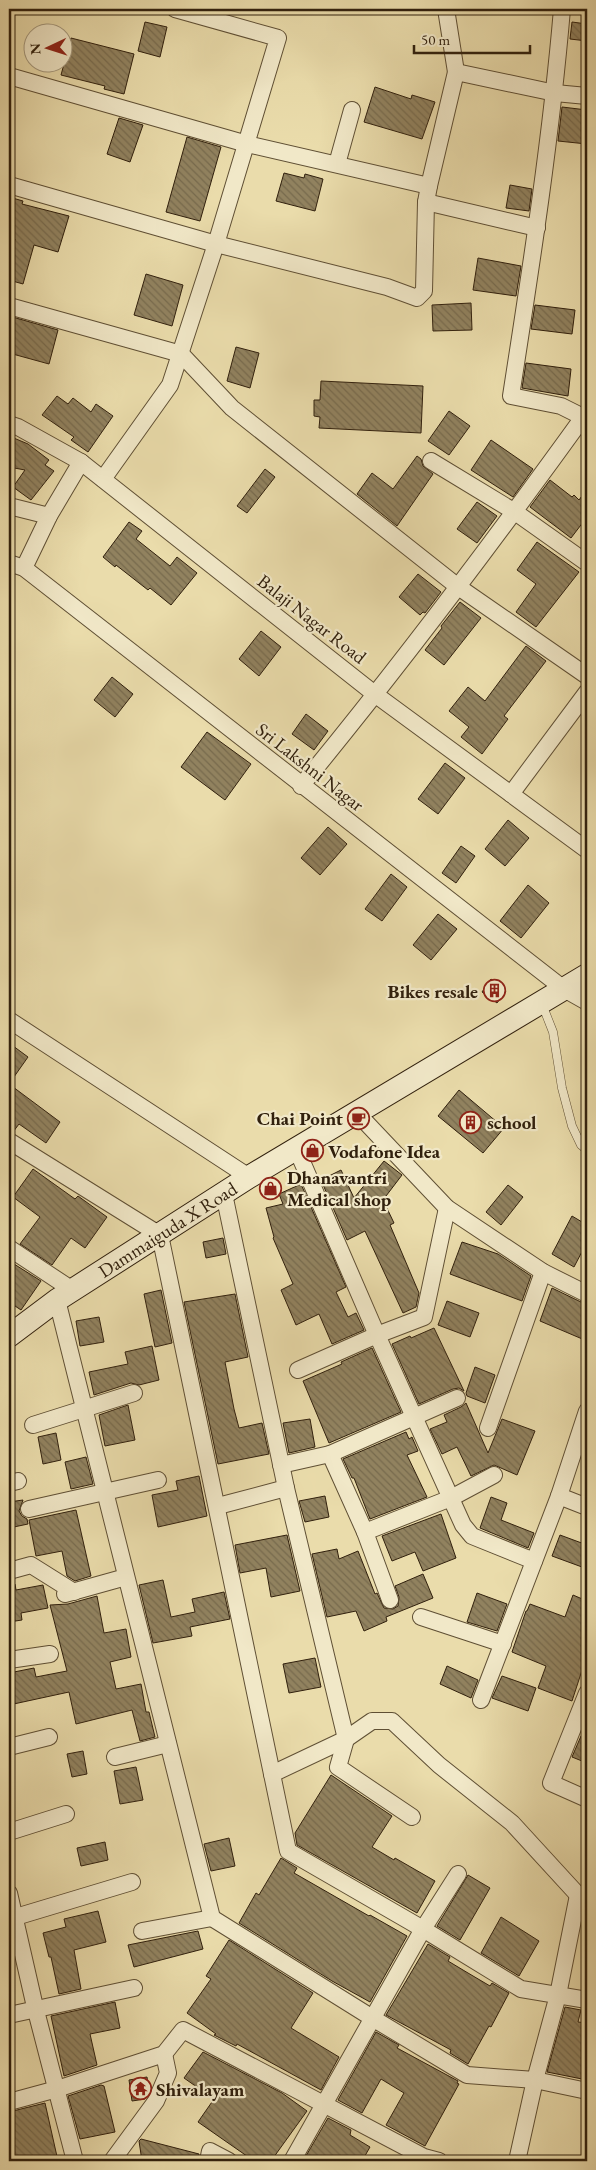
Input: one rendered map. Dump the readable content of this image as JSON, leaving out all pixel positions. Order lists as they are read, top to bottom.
{
  "streets": {
    "street": ["Balaji Nagar Road", "Sri Lakshni Nagar", "Dammaiguda X Road"]
  },
  "crossings": [
    ["Sri Lakshni Nagar", "Dammaiguda X Road"]
  ],
  "places": {
    "building": ["Bikes resale", "school"],
    "cafe": ["Chai Point"],
    "shop": ["Vodafone Idea", "Dhanavantri Medical shop"],
    "temple": ["Shivalayam"]
  },
  "scale_bar": "50 m",
  "north": "left"
}
